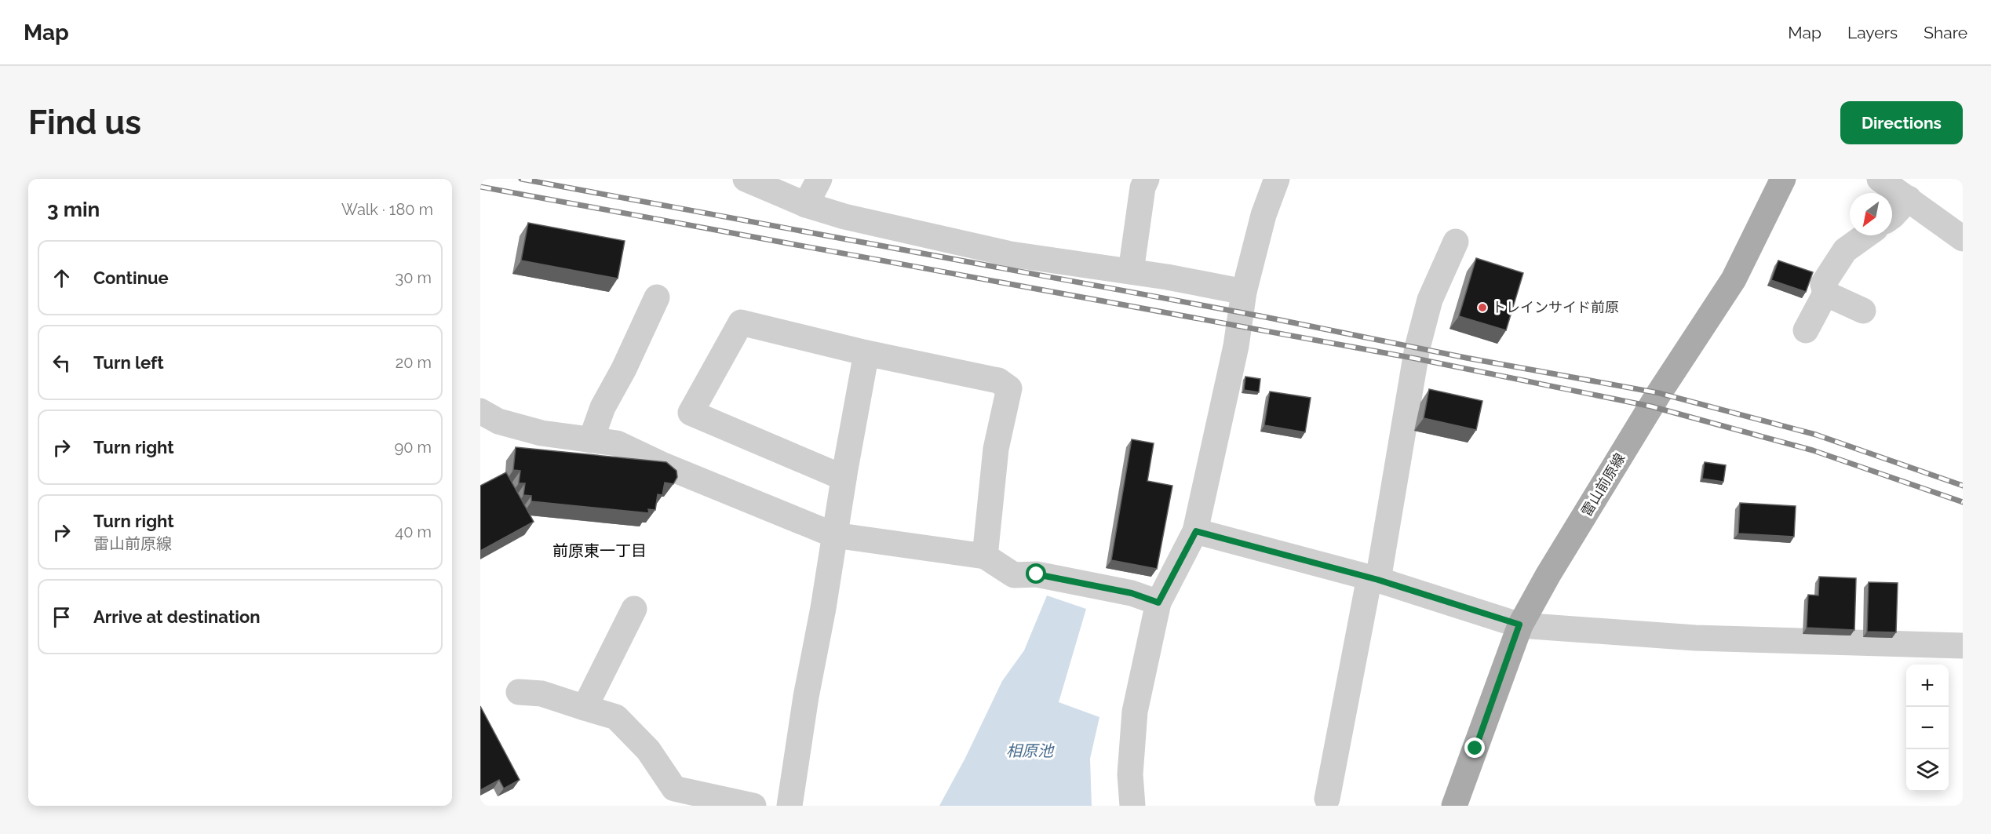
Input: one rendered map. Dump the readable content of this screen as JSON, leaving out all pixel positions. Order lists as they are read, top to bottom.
{
  "streets": {
    "main road": ["雷山前原線"]
  },
  "districts": ["前原東一丁目"],
  "water": ["相原池"],
  "places": ["トレインサイド前原"],
  "north": "bottom left",
  "page": {
    "header": "Map",
    "nav": ["Map", "Layers", "Share"],
    "buttons": "Directions",
    "title": "Find us",
    "heading": ["3 min", "Walk · 180 m"],
    "list": [
      ["Continue", "30 m"],
      ["Turn left", "20 m"],
      ["Turn right", "90 m"],
      ["Turn right", "雷山前原線", "40 m"],
      "Arrive at destination"
    ],
    "map_buttons": ["+", "−"]
  }
}
